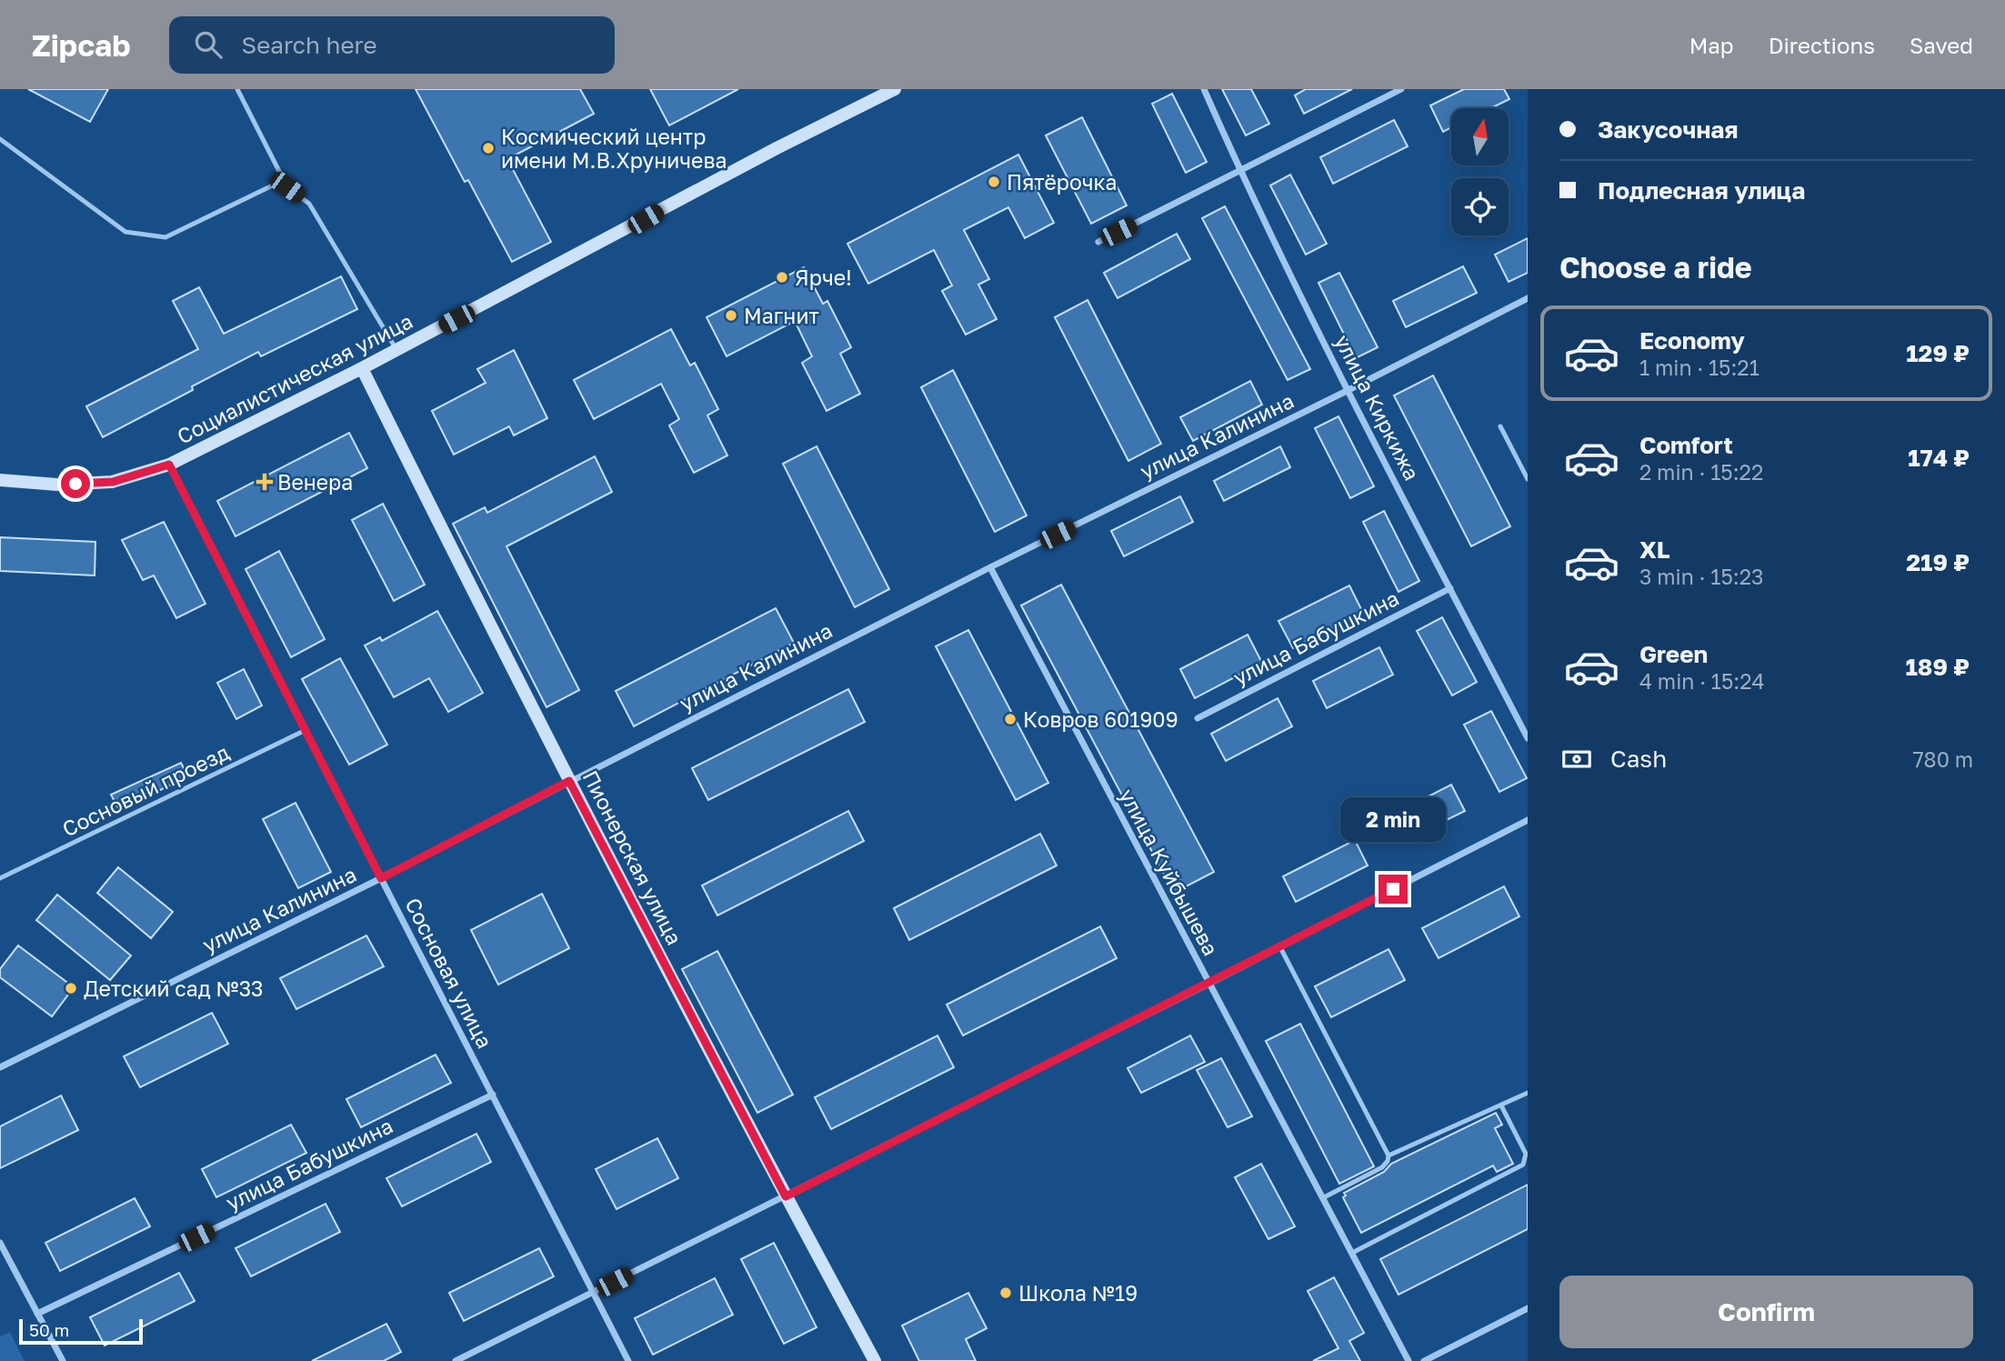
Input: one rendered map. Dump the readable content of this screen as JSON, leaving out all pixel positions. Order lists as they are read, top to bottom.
{
  "streets": {
    "street": [
      "Социалистическая улица",
      "улица Киркижа",
      "улица Калинина",
      "улица Бабушкина",
      "Пионерская улица",
      "улица Куйбышева",
      "Сосновая улица"
    ],
    "lane": ["Сосновый проезд"]
  },
  "crossings": [
    ["Социалистическая улица", "Пионерская улица"],
    ["Социалистическая улица", "Сосновая улица"],
    ["улица Киркижа", "улица Калинина"],
    ["улица Киркижа", "улица Бабушкина"],
    ["улица Калинина", "Пионерская улица"],
    ["улица Калинина", "улица Куйбышева"],
    ["улица Калинина", "Сосновая улица"],
    ["улица Бабушкина", "Сосновая улица"],
    ["Сосновый проезд", "Сосновая улица"]
  ],
  "places": {
    "other": [
      "Космический центр имени М.В.Хруничева",
      "Пятёрочка",
      "Ярче!",
      "Магнит",
      "Ковров 601909",
      "Детский сад №33",
      "Школа №19"
    ],
    "health": ["Венера"]
  },
  "scale_bar": "50 m",
  "north": "top",
  "page": {
    "header": "Zipcab",
    "search": "Search here",
    "nav": ["Map", "Directions", "Saved"],
    "banner": ["Закусочная", "Подлесная улица"],
    "heading": "Choose a ride",
    "list": [
      {
        "name": "Economy",
        "note": "1 min · 15:21",
        "value": "129 ₽"
      },
      {
        "name": "Comfort",
        "note": "2 min · 15:22",
        "value": "174 ₽"
      },
      {
        "name": "XL",
        "note": "3 min · 15:23",
        "value": "219 ₽"
      },
      {
        "name": "Green",
        "note": "4 min · 15:24",
        "value": "189 ₽"
      }
    ],
    "pay": ["Cash", "780 m"],
    "bubble": "2 min",
    "buttons": "Confirm",
    "scale": "50 m"
  }
}
